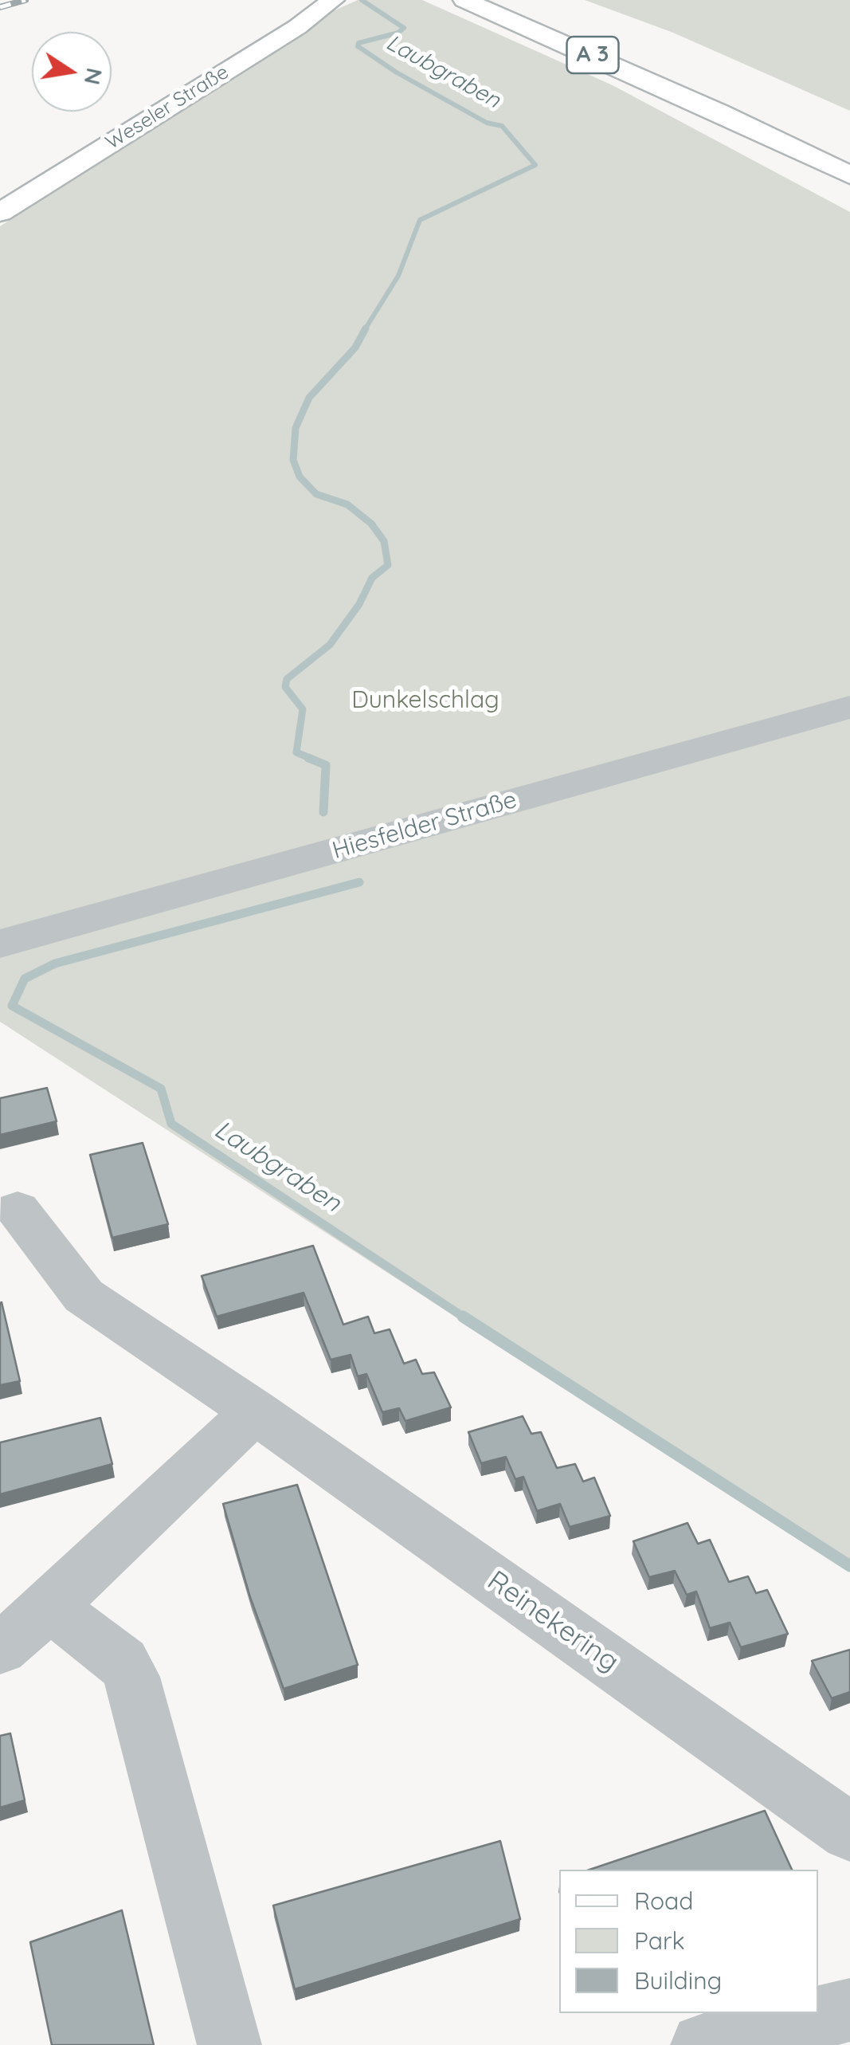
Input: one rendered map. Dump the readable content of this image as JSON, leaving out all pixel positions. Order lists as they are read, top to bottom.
{
  "streets": {
    "main road": ["A 3", "Weseler Straße"],
    "street": ["Hiesfelder Straße", "Reinekering"]
  },
  "water": ["Laubgraben"],
  "parks": ["Dunkelschlag"],
  "legend": ["Road", "Park", "Building"],
  "north": "right"
}
